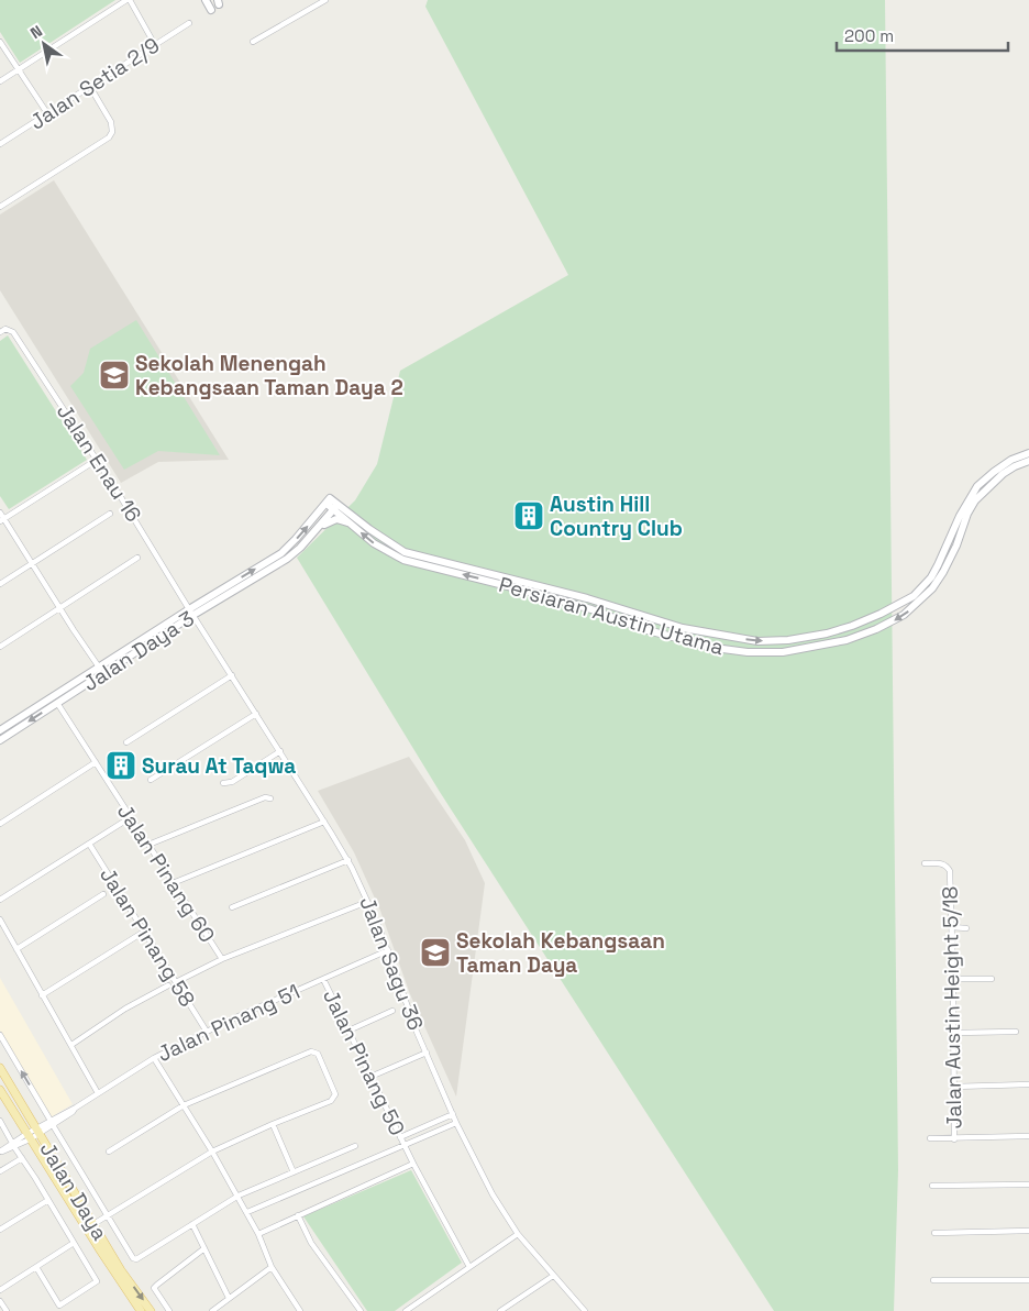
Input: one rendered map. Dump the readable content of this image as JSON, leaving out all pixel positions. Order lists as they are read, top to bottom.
{
  "streets": {
    "main road": ["Jalan Daya"],
    "street": [
      "Jalan Setia 2/9",
      "Jalan Enau 16",
      "Persiaran Austin Utama",
      "Jalan Daya 3",
      "Jalan Pinang 60",
      "Jalan Pinang 58",
      "Jalan Sagu 36",
      "Jalan Austin Height 5/18",
      "Jalan Pinang 51",
      "Jalan Pinang 50"
    ]
  },
  "crossings": [
    ["Jalan Enau 16", "Jalan Daya 3"],
    ["Jalan Enau 16", "Jalan Sagu 36"],
    ["Persiaran Austin Utama", "Jalan Daya 3"],
    ["Jalan Daya 3", "Jalan Pinang 60"],
    ["Jalan Daya 3", "Jalan Sagu 36"],
    ["Jalan Pinang 58", "Jalan Pinang 51"],
    ["Jalan Sagu 36", "Jalan Pinang 51"],
    ["Jalan Pinang 51", "Jalan Pinang 50"],
    ["Jalan Pinang 51", "Jalan Daya"]
  ],
  "places": {
    "school or university": ["Sekolah Menengah Kebangsaan Taman Daya 2", "Sekolah Kebangsaan Taman Daya"],
    "building": ["Austin Hill Country Club", "Surau At Taqwa"]
  },
  "scale_bar": "200 m",
  "north": "top left"
}
